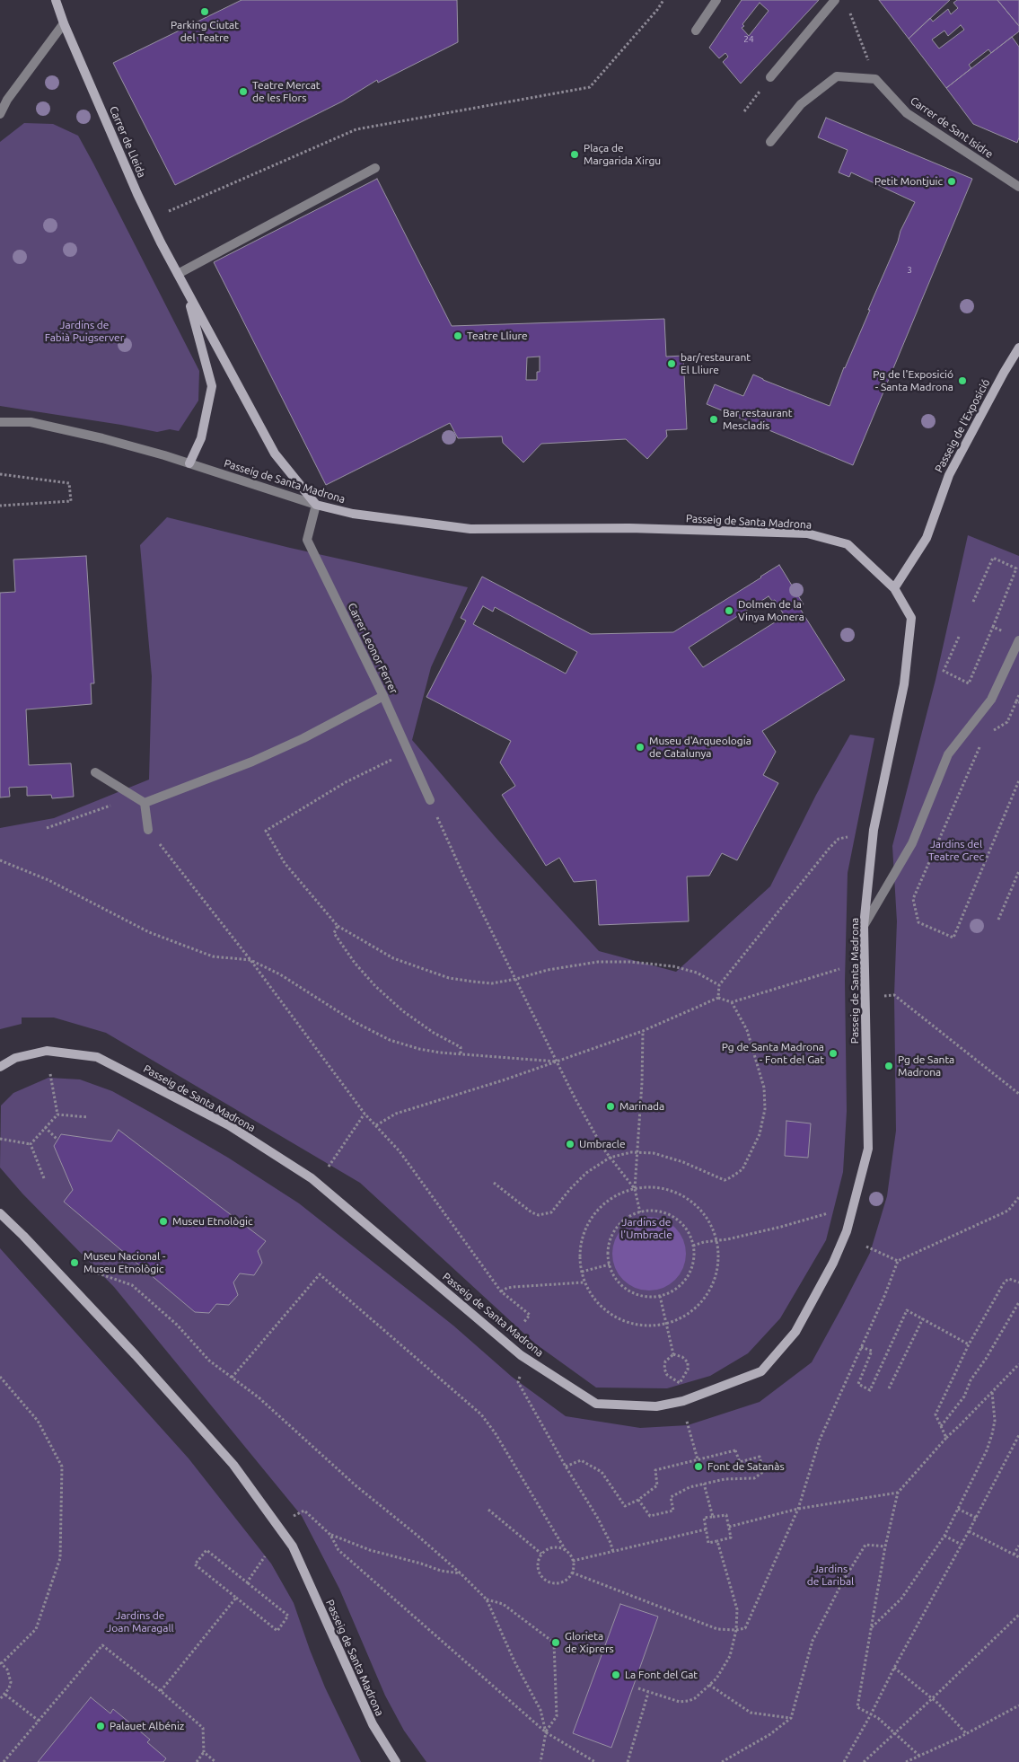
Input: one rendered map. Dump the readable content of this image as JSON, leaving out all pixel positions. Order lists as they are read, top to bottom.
{
  "streets": {
    "street": [
      "Carrer de Sant Isidre",
      "Carrer de Lleida",
      "Passeig de l'Exposició",
      "Passeig de Santa Madrona",
      "Carrer Leonor Ferrer"
    ]
  },
  "crossings": [
    ["Carrer de Lleida", "Passeig de Santa Madrona"],
    ["Carrer de Lleida", "Carrer Leonor Ferrer"],
    ["Passeig de l'Exposició", "Passeig de Santa Madrona"],
    ["Passeig de Santa Madrona", "Carrer Leonor Ferrer"]
  ],
  "parks": [
    "Jardins de Fabià Puigserver",
    "Jardins del Teatre Grec",
    "Jardins de l'Umbracle",
    "Jardins de Laribal",
    "Jardins de Joan Maragall"
  ],
  "places": [
    "Parking Ciutat del Teatre",
    "Teatre Mercat de les Flors",
    "Plaça de Margarida Xirgu",
    "Petit Montjuic",
    "Teatre Lliure",
    "bar/restaurant El Lliure",
    "Pg de l'Exposició - Santa Madrona",
    "Bar restaurant Mescladis",
    "Dolmen de la Vinya Monera",
    "Museu d'Arqueologia de Catalunya",
    "Pg de Santa Madrona - Font del Gat",
    "Pg de Santa Madrona",
    "Marinada",
    "Umbracle",
    "Museu Etnològic",
    "Museu Nacional - Museu Etnològic",
    "Font de Satanàs",
    "Glorieta de Xiprers",
    "La Font del Gat",
    "Palauet Albéniz"
  ],
  "house_numbers": ["24", "3"]
}
